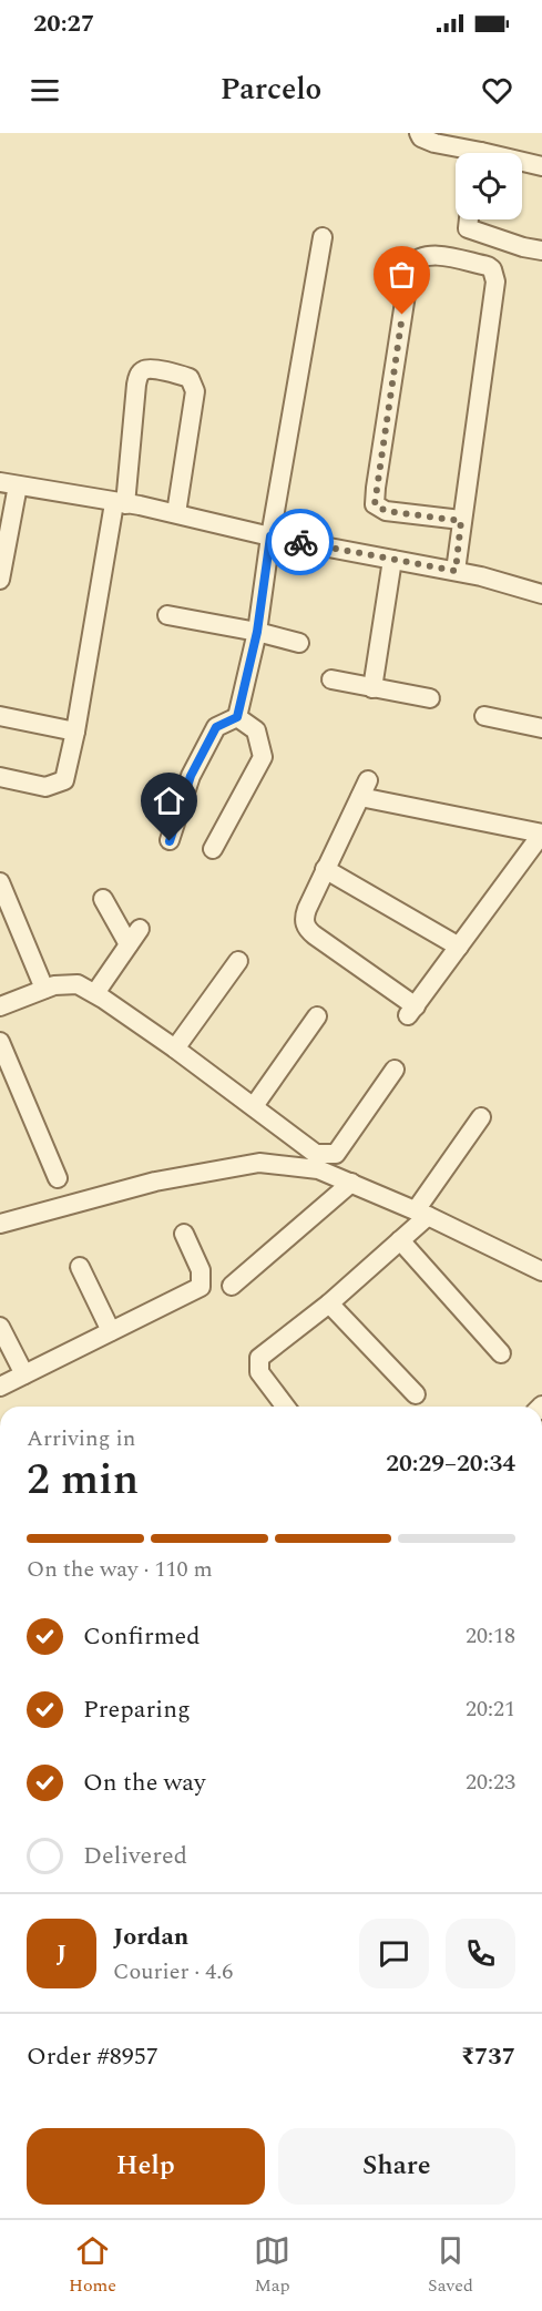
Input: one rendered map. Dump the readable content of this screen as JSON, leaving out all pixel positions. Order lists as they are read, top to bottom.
{
  "page": {
    "status": "20:27",
    "header": "Parcelo",
    "heading": ["2 min", "Arriving in", "20:29–20:34"],
    "panel": [
      "Jordan",
      "Courier · 4.6",
      "Order #8957",
      "₹737"
    ],
    "bar": "On the way · 110 m",
    "list": [
      ["Confirmed", "20:18"],
      ["Preparing", "20:21"],
      ["On the way", "20:23"],
      "Delivered"
    ],
    "round": "J",
    "buttons": ["Help", "Share"],
    "tabs": ["Home", "Map", "Saved"]
  }
}
